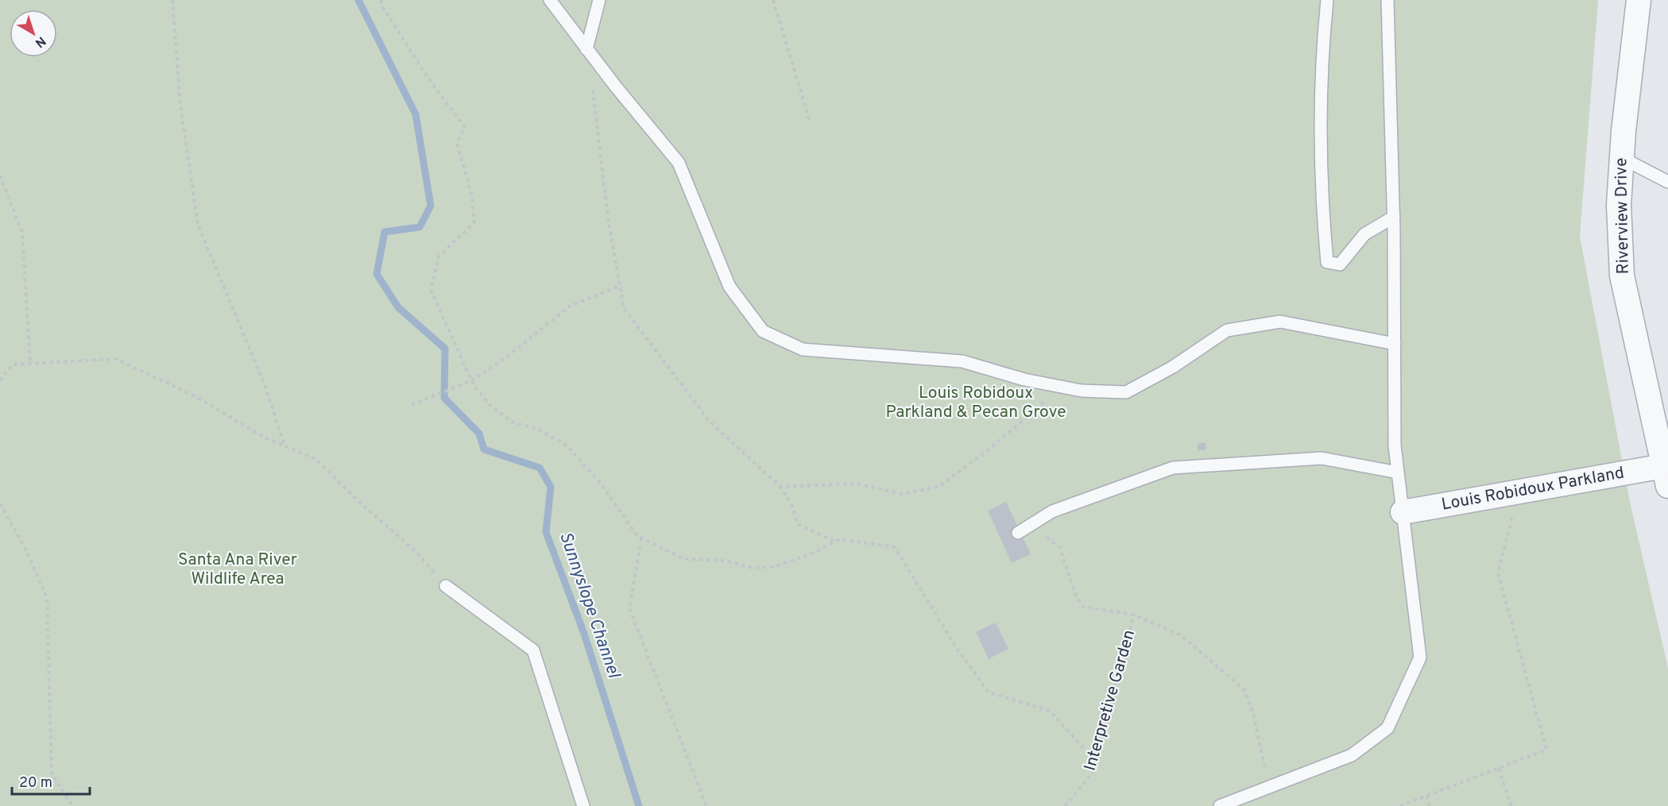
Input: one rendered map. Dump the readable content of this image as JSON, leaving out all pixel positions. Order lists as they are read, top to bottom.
{
  "streets": {
    "street": ["Riverview Drive", "Louis Robidoux Parkland"],
    "path": ["Interpretive Garden"]
  },
  "crossings": [
    ["Riverview Drive", "Louis Robidoux Parkland"]
  ],
  "water": ["Sunnyslope Channel"],
  "parks": ["Louis Robidoux Parkland & Pecan Grove", "Santa Ana River Wildlife Area"],
  "scale_bar": "20 m",
  "north": "bottom right"
}
